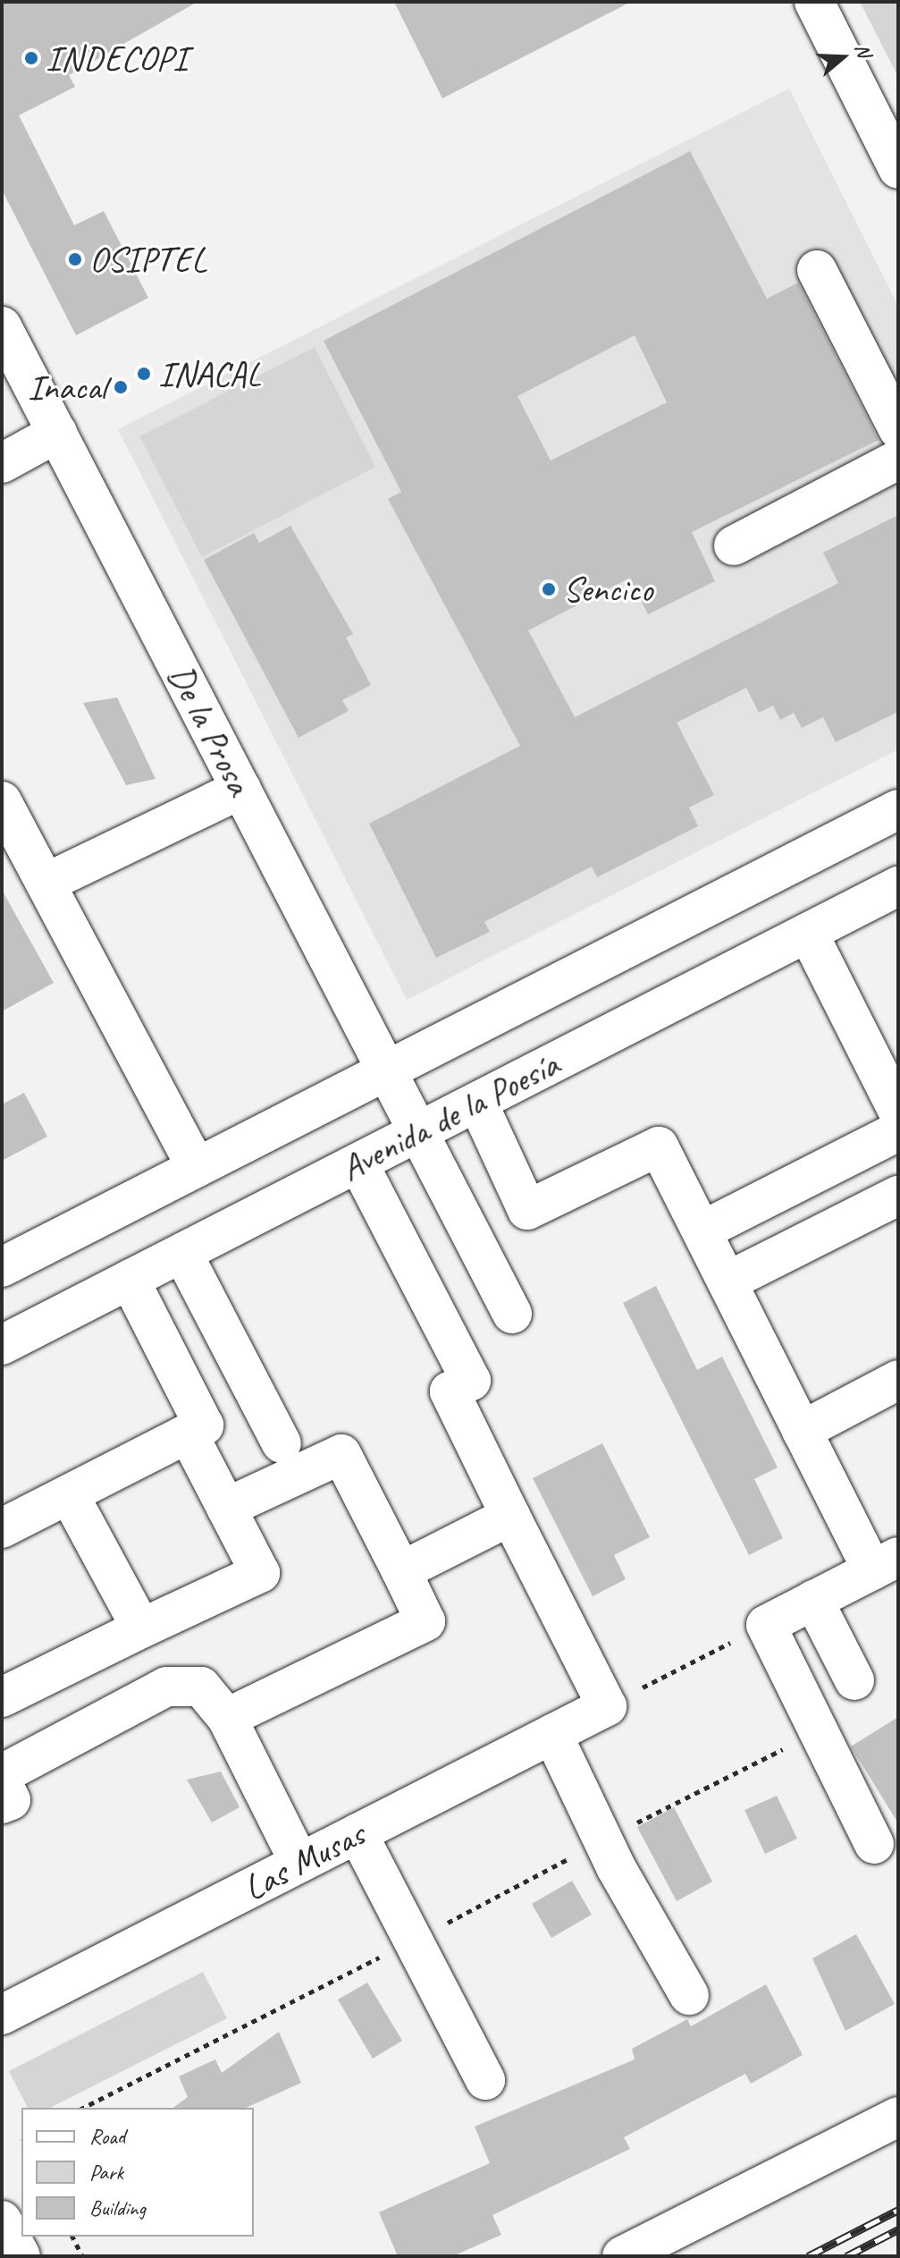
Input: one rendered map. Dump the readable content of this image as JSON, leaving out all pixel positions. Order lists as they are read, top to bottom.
{
  "streets": {
    "street": ["De la Prosa", "Avenida de la Poesía", "Las Musas"]
  },
  "crossings": [
    ["De la Prosa", "Avenida de la Poesía"]
  ],
  "places": [
    "INDECOPI",
    "OSIPTEL",
    "INACAL",
    "Inacal",
    "Sencico"
  ],
  "legend": ["Road", "Park", "Building"],
  "north": "right"
}
